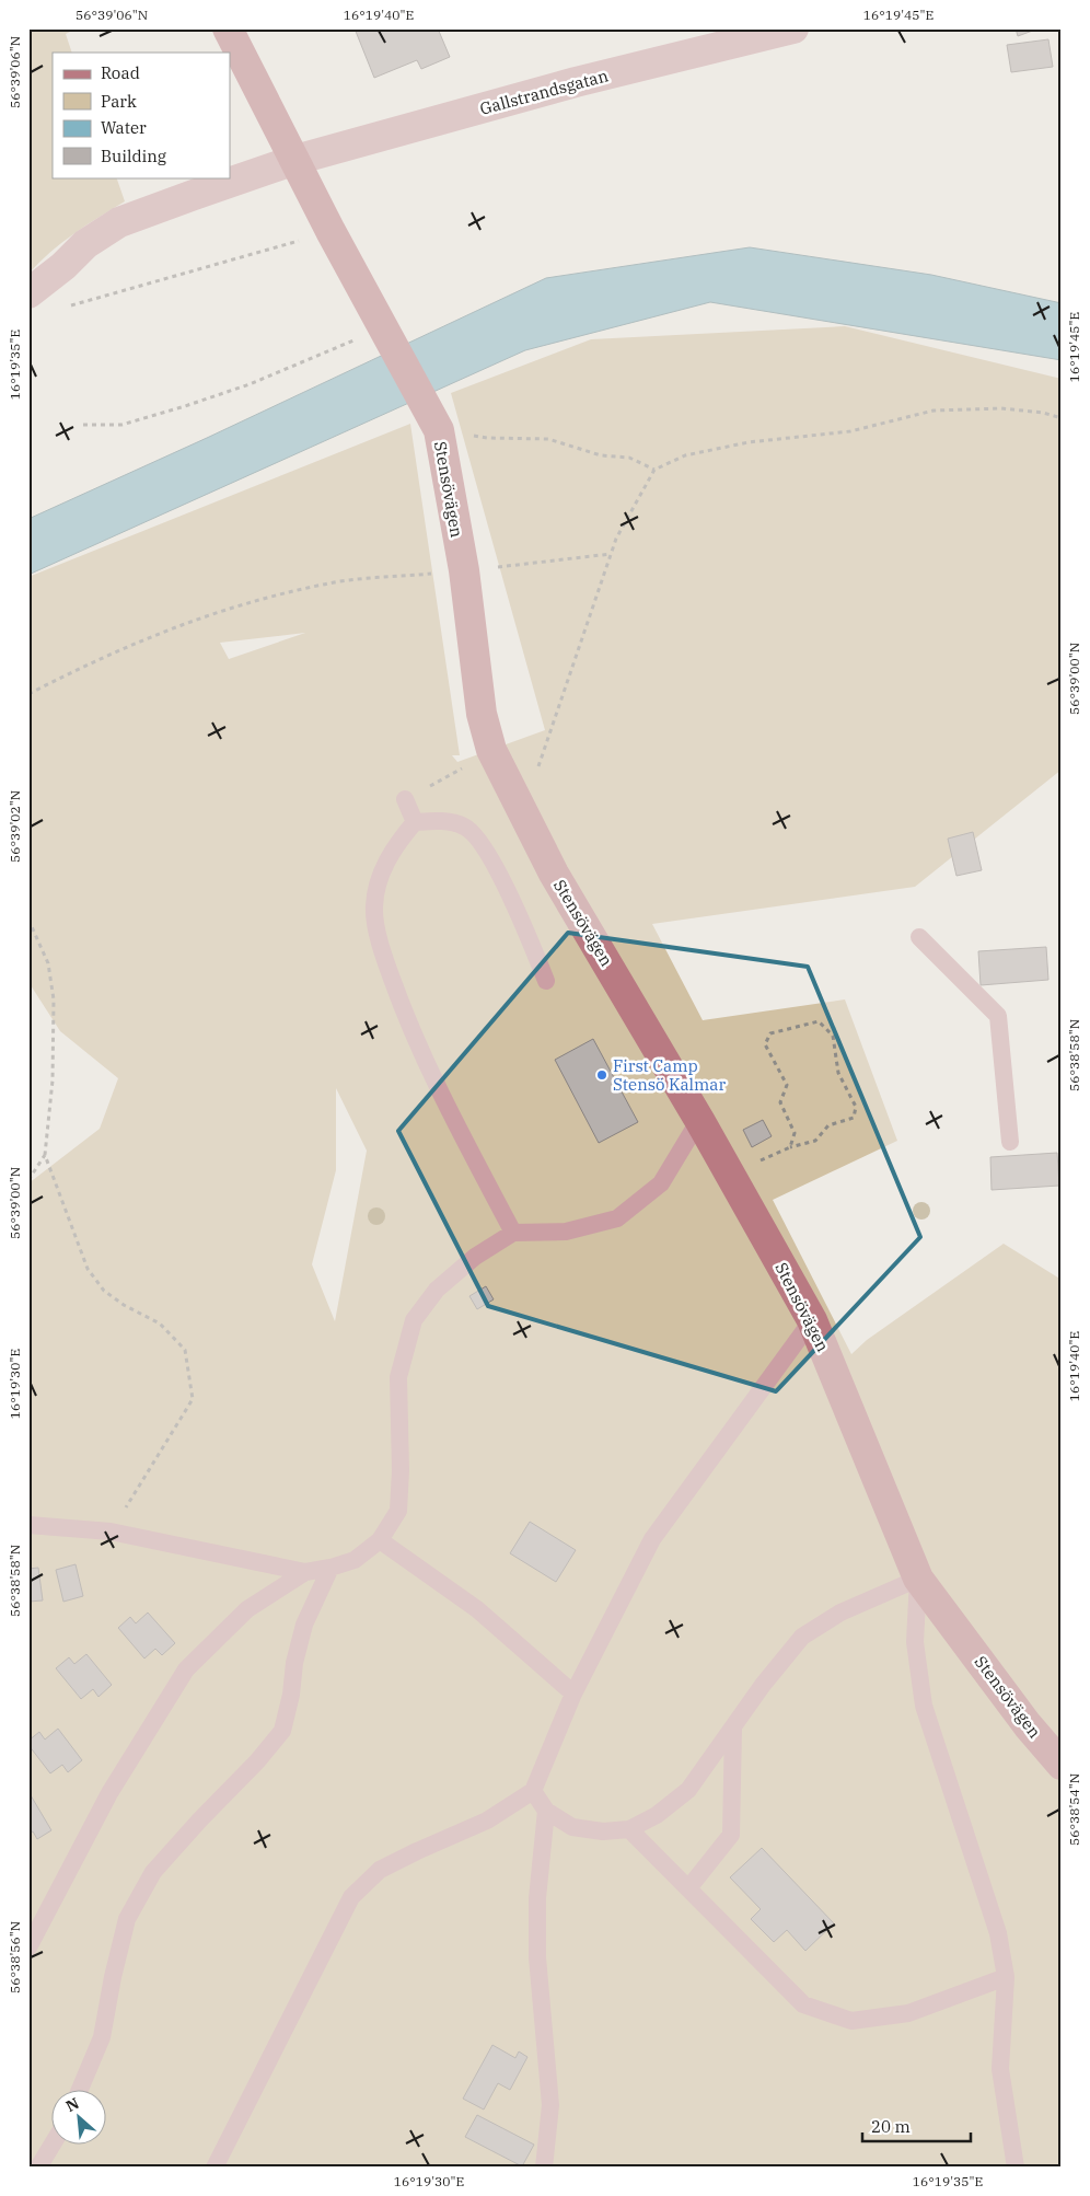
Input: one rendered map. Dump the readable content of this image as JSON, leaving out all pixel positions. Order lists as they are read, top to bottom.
{
  "streets": {
    "street": ["Gallstrandsgatan", "Stensövägen"]
  },
  "crossings": [
    ["Gallstrandsgatan", "Stensövägen"]
  ],
  "places": ["First Camp Stensö Kalmar"],
  "legend": [
    "Road",
    "Park",
    "Water",
    "Building"
  ],
  "scale_bar": "20 m",
  "north": "top left",
  "coordinates": [
    "56°39'06\"N",
    "16°19'40\"E",
    "16°19'45\"E",
    "16°19'35\"E",
    "56°39'00\"N",
    "56°39'02\"N",
    "56°38'58\"N",
    "16°19'30\"E",
    "56°38'54\"N",
    "56°38'56\"N"
  ]
}
